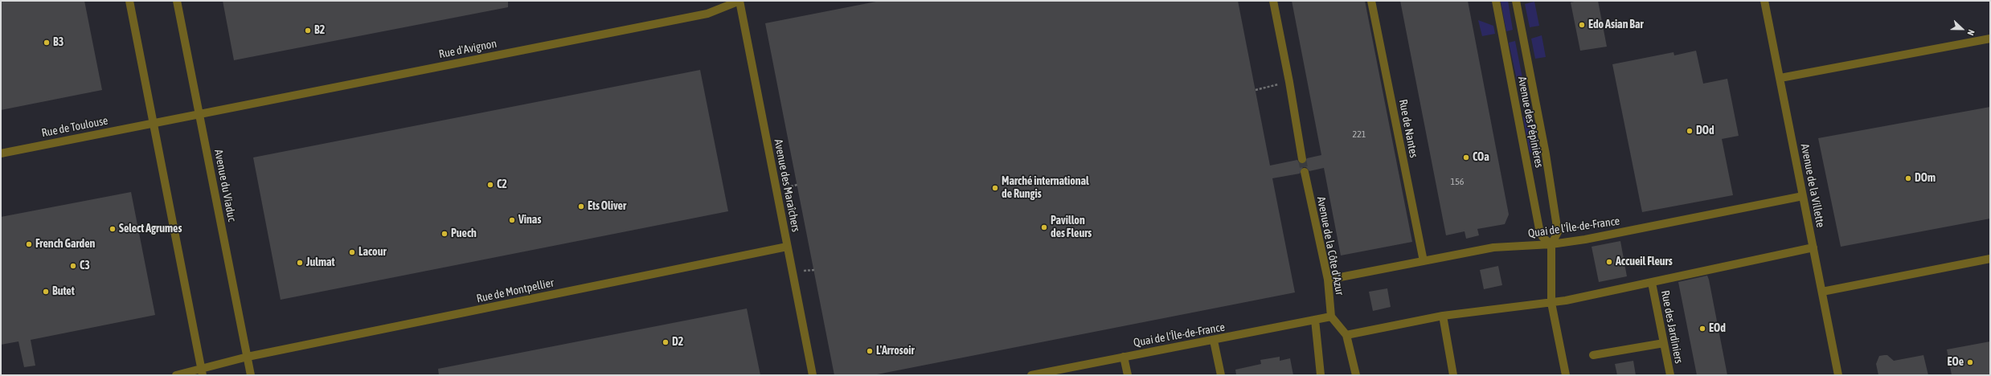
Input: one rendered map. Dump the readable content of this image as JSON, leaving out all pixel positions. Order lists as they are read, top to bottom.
{
  "streets": {
    "lane": [
      "Rue d'Avignon",
      "Avenue des Pépinières",
      "Rue de Toulouse",
      "Rue de Nantes",
      "Avenue du Viaduc",
      "Avenue des Maraîchers",
      "Avenue de la Villette",
      "Quai de l'Île-de-France",
      "Avenue de la Côte d'Azur",
      "Rue de Montpellier",
      "Rue des Jardiniers"
    ]
  },
  "crossings": [
    ["Rue d'Avignon", "Rue de Toulouse"],
    ["Rue d'Avignon", "Avenue du Viaduc"],
    ["Rue d'Avignon", "Avenue des Maraîchers"],
    ["Avenue des Pépinières", "Quai de l'Île-de-France"],
    ["Rue de Nantes", "Quai de l'Île-de-France"],
    ["Avenue du Viaduc", "Rue de Montpellier"],
    ["Avenue des Maraîchers", "Rue de Montpellier"],
    ["Avenue de la Villette", "Quai de l'Île-de-France"],
    ["Quai de l'Île-de-France", "Avenue de la Côte d'Azur"]
  ],
  "places": [
    "Edo Asian Bar",
    "B2",
    "B3",
    "DOd",
    "COa",
    "DOm",
    "C2",
    "Marché international de Rungis",
    "Ets Oliver",
    "Vinas",
    "Pavillon des Fleurs",
    "Select Agrumes",
    "Puech",
    "French Garden",
    "Lacour",
    "Accueil Fleurs",
    "Julmat",
    "C3",
    "Butet",
    "EOd",
    "D2",
    "L'Arrosoir",
    "EOe"
  ],
  "house_numbers": ["221", "156"],
  "north": "right"
}
